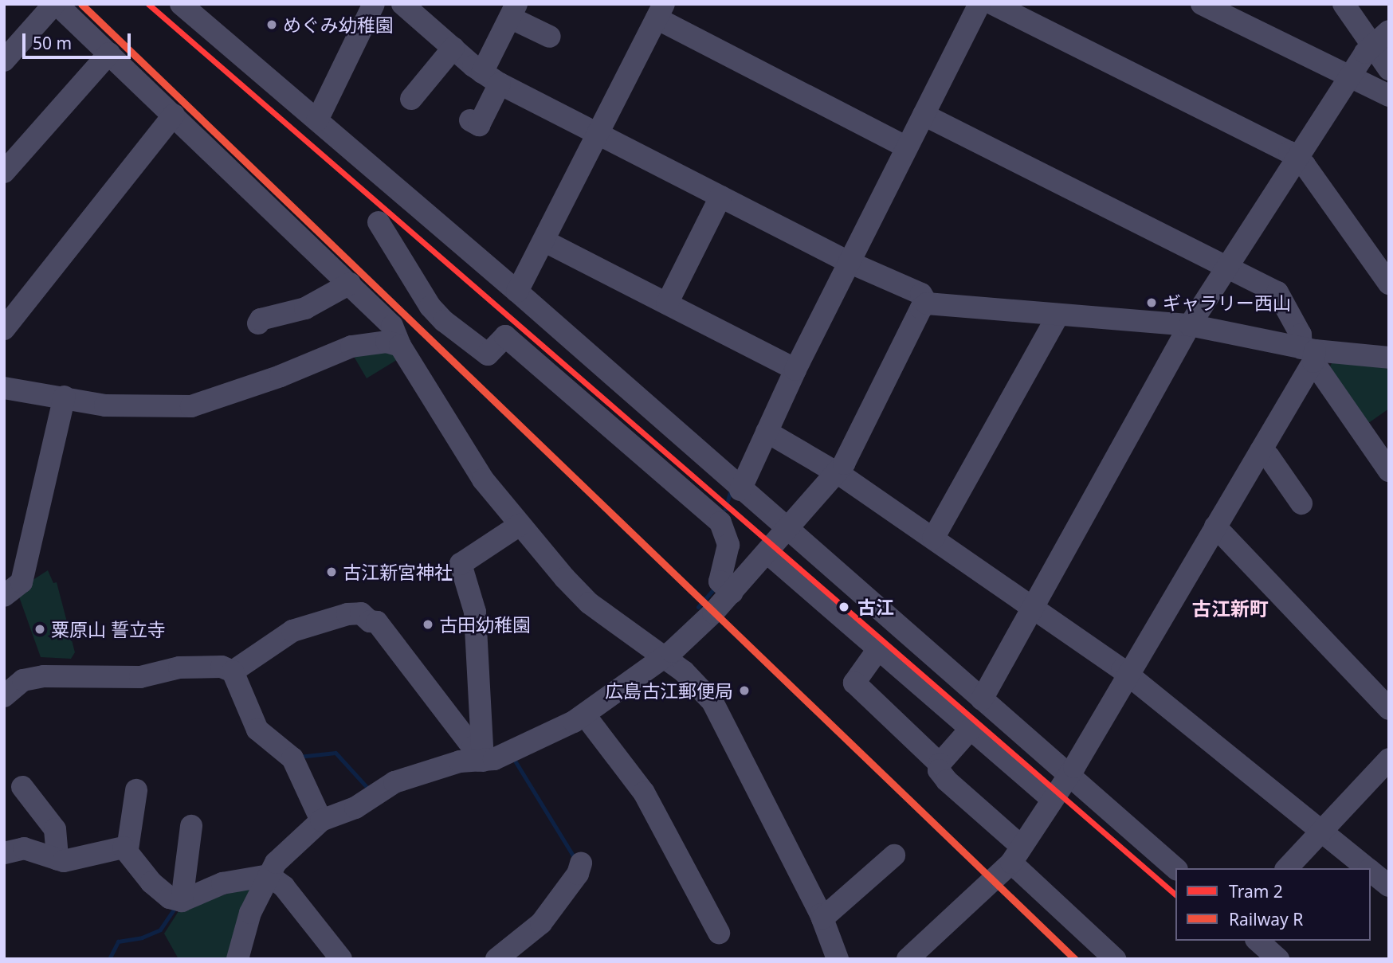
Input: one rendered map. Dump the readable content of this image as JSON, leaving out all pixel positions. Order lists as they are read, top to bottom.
{
  "districts": ["古江新町"],
  "places": [
    "めぐみ幼稚園",
    "ギャラリー西山",
    "古江新宮神社",
    "古江",
    "古田幼稚園",
    "粟原山 誓立寺",
    "広島古江郵便局"
  ],
  "lines": ["tram line 2", "rail line R"],
  "legend": ["Tram 2", "Railway R"],
  "scale_bar": "50 m"
}
